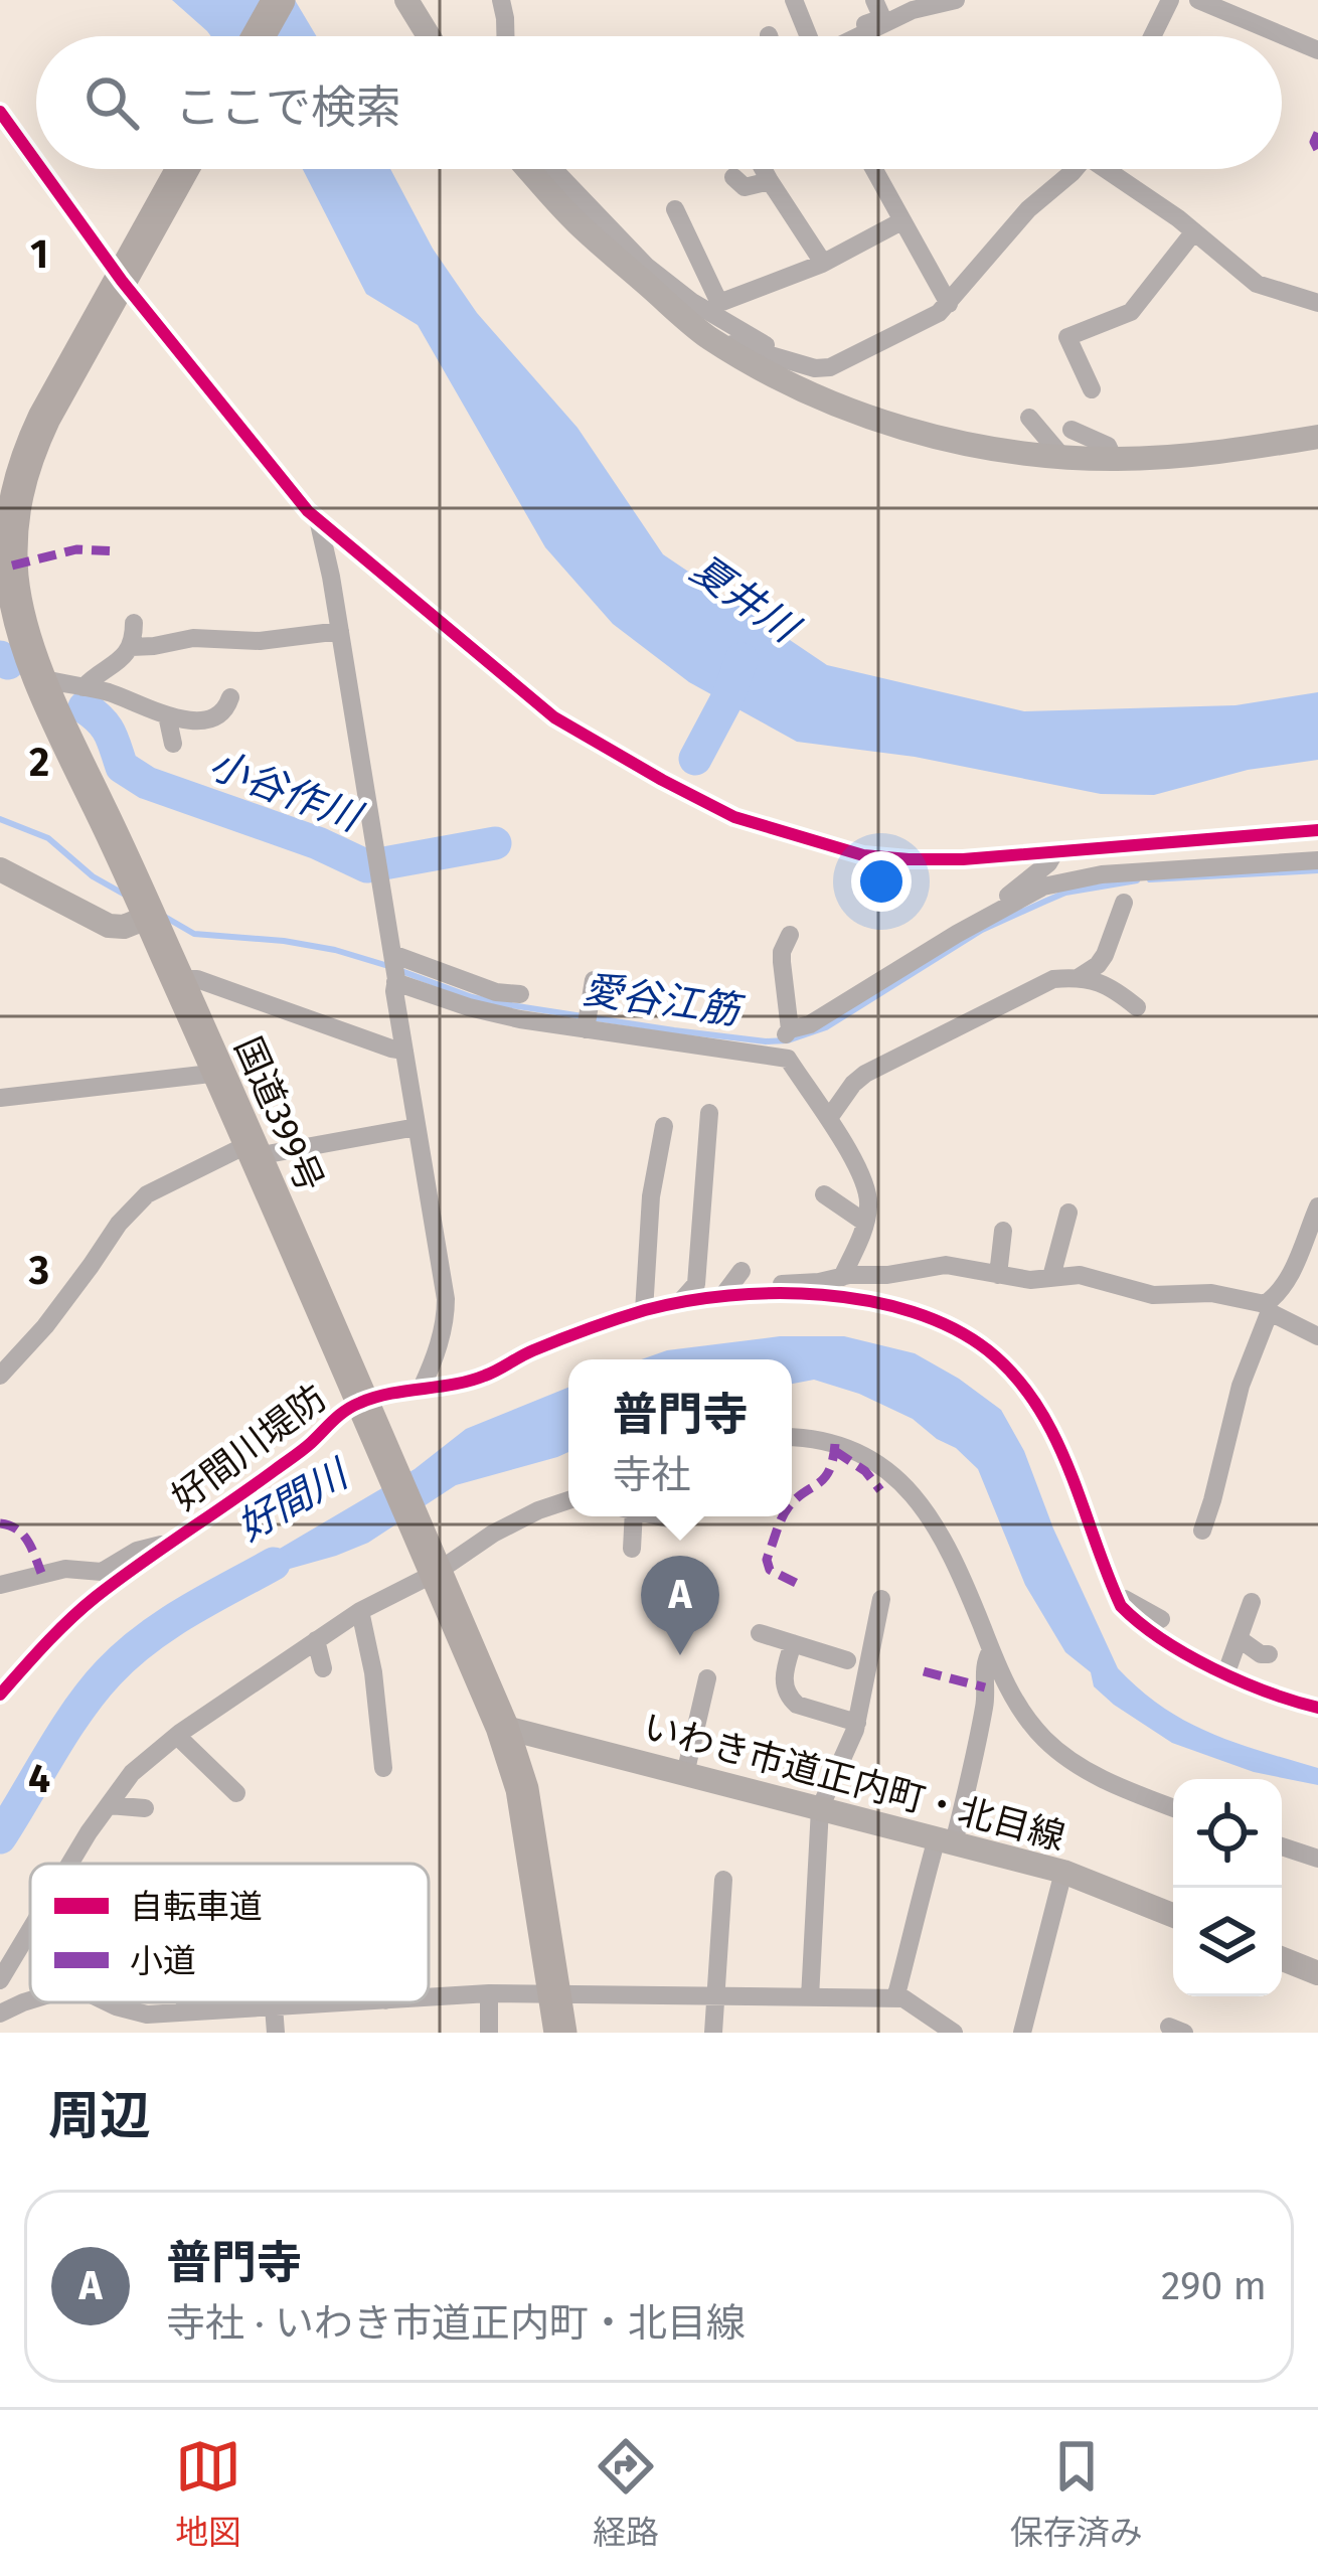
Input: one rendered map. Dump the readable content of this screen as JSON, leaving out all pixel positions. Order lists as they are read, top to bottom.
{
  "streets": {
    "highway": ["国道399号"],
    "street": ["好間川堤防", "いわき市道正内町・北目線"]
  },
  "crossings": [
    ["国道399号", "好間川堤防"],
    ["国道399号", "いわき市道正内町・北目線"]
  ],
  "water": [
    "夏井川",
    "小谷作川",
    "愛谷江筋",
    "好間川"
  ],
  "legend": ["自転車道", "小道"],
  "page": {
    "search": "ここで検索",
    "popup": ["普門寺", "寺社"],
    "pins": "A",
    "heading": "周辺",
    "list": [
      {
        "mark": "A",
        "name": "普門寺",
        "note": "寺社 · いわき市道正内町・北目線",
        "value": "290 m"
      }
    ],
    "nav": ["地図", "経路", "保存済み"]
  },
  "grid": {
    "rows": [
      "1",
      "2",
      "3",
      "4"
    ]
  }
}
